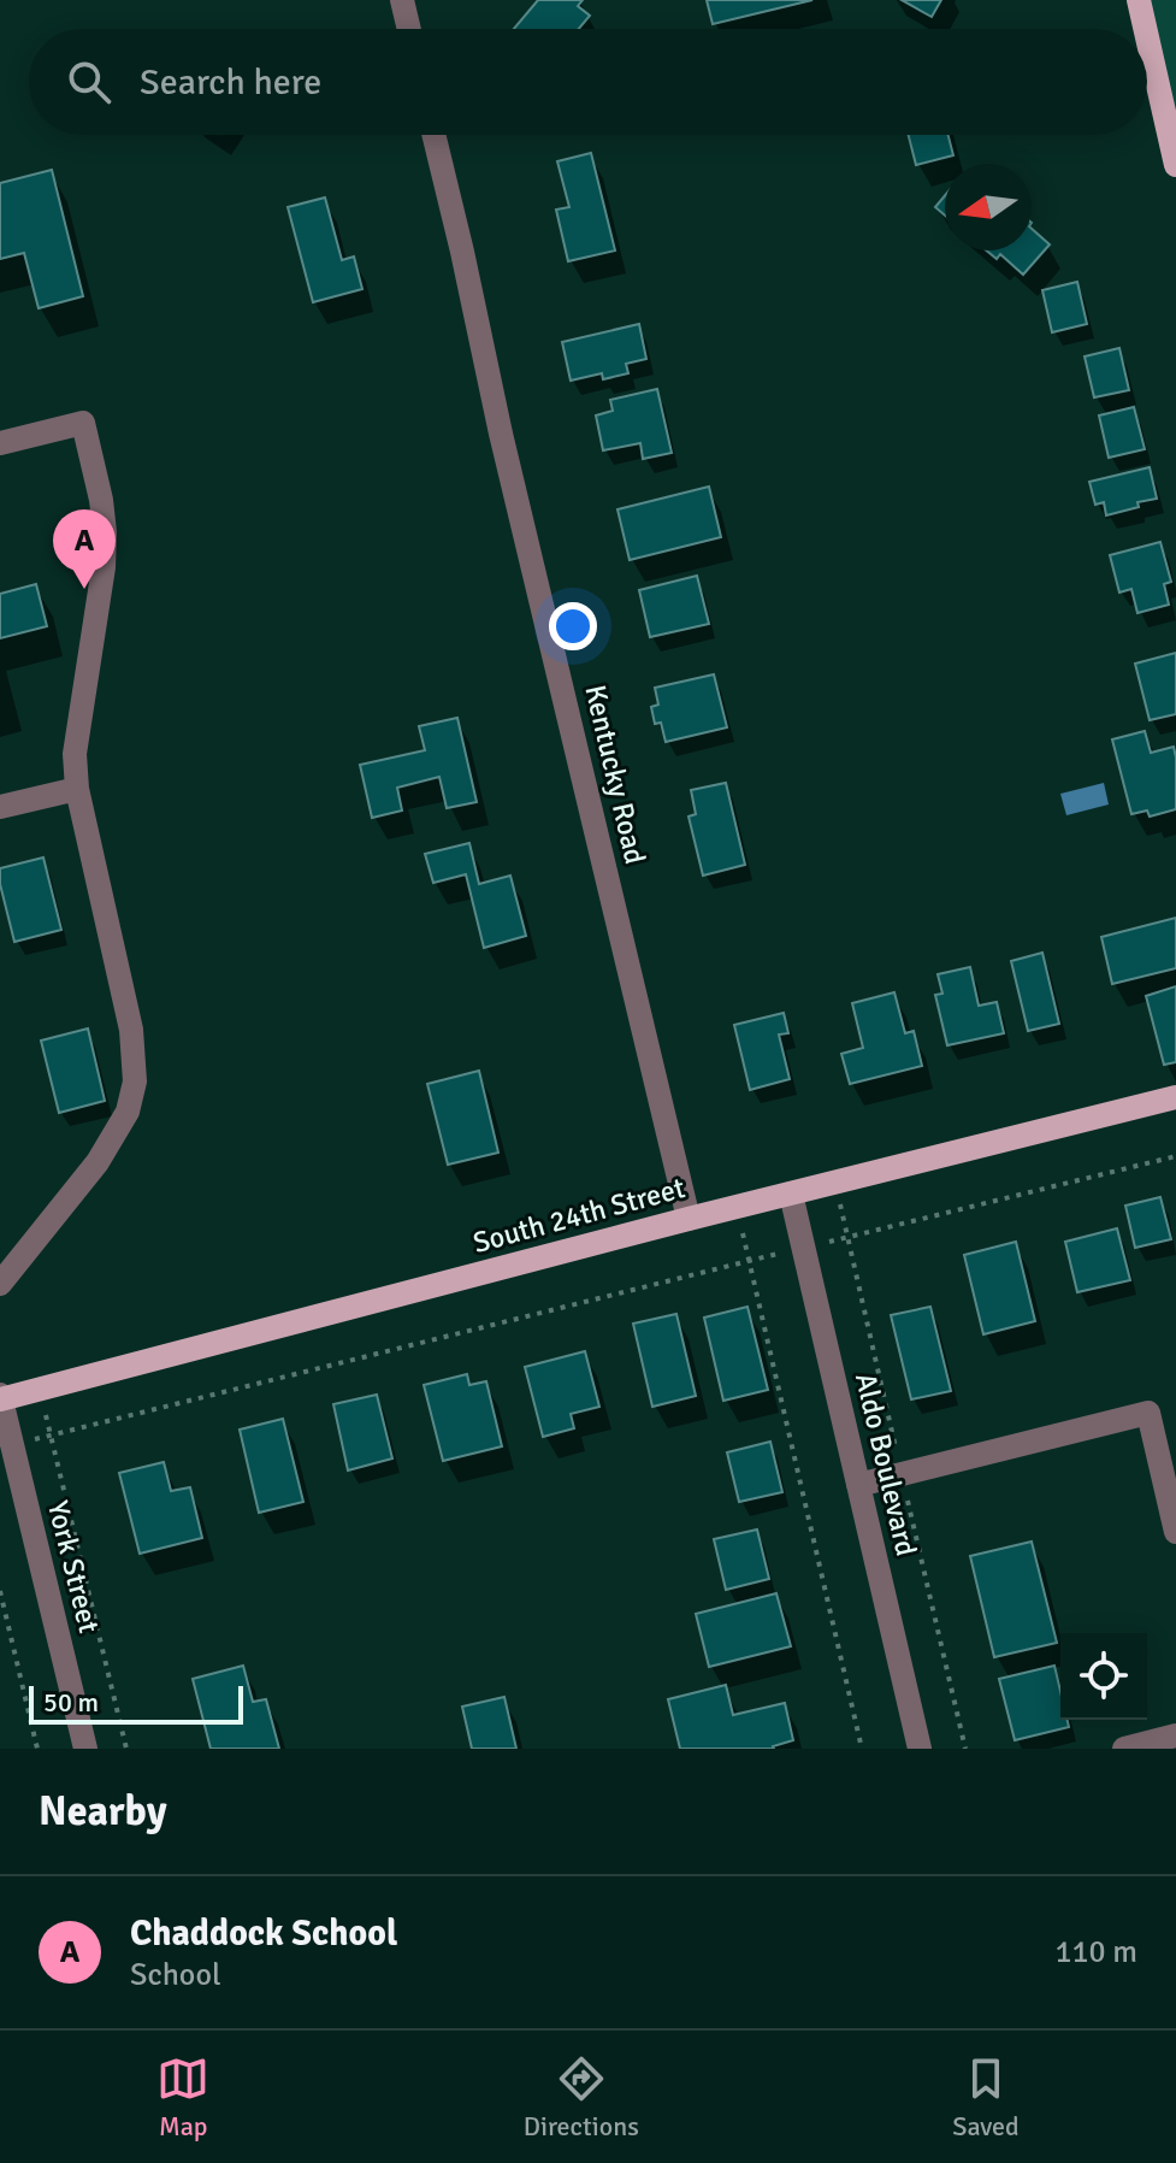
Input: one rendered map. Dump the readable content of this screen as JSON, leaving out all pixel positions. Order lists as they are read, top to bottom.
{
  "streets": {
    "main road": ["South 24th Street"],
    "street": ["Kentucky Road", "Aldo Boulevard", "York Street"]
  },
  "crossings": [
    ["Kentucky Road", "South 24th Street"],
    ["South 24th Street", "Aldo Boulevard"],
    ["South 24th Street", "York Street"]
  ],
  "scale_bar": "50 m",
  "north": "left",
  "page": {
    "search": "Search here",
    "pins": "A",
    "scale": "50 m",
    "heading": "Nearby",
    "list": [
      {
        "mark": "A",
        "name": "Chaddock School",
        "note": "School",
        "value": "110 m"
      }
    ],
    "nav": ["Map", "Directions", "Saved"]
  }
}
